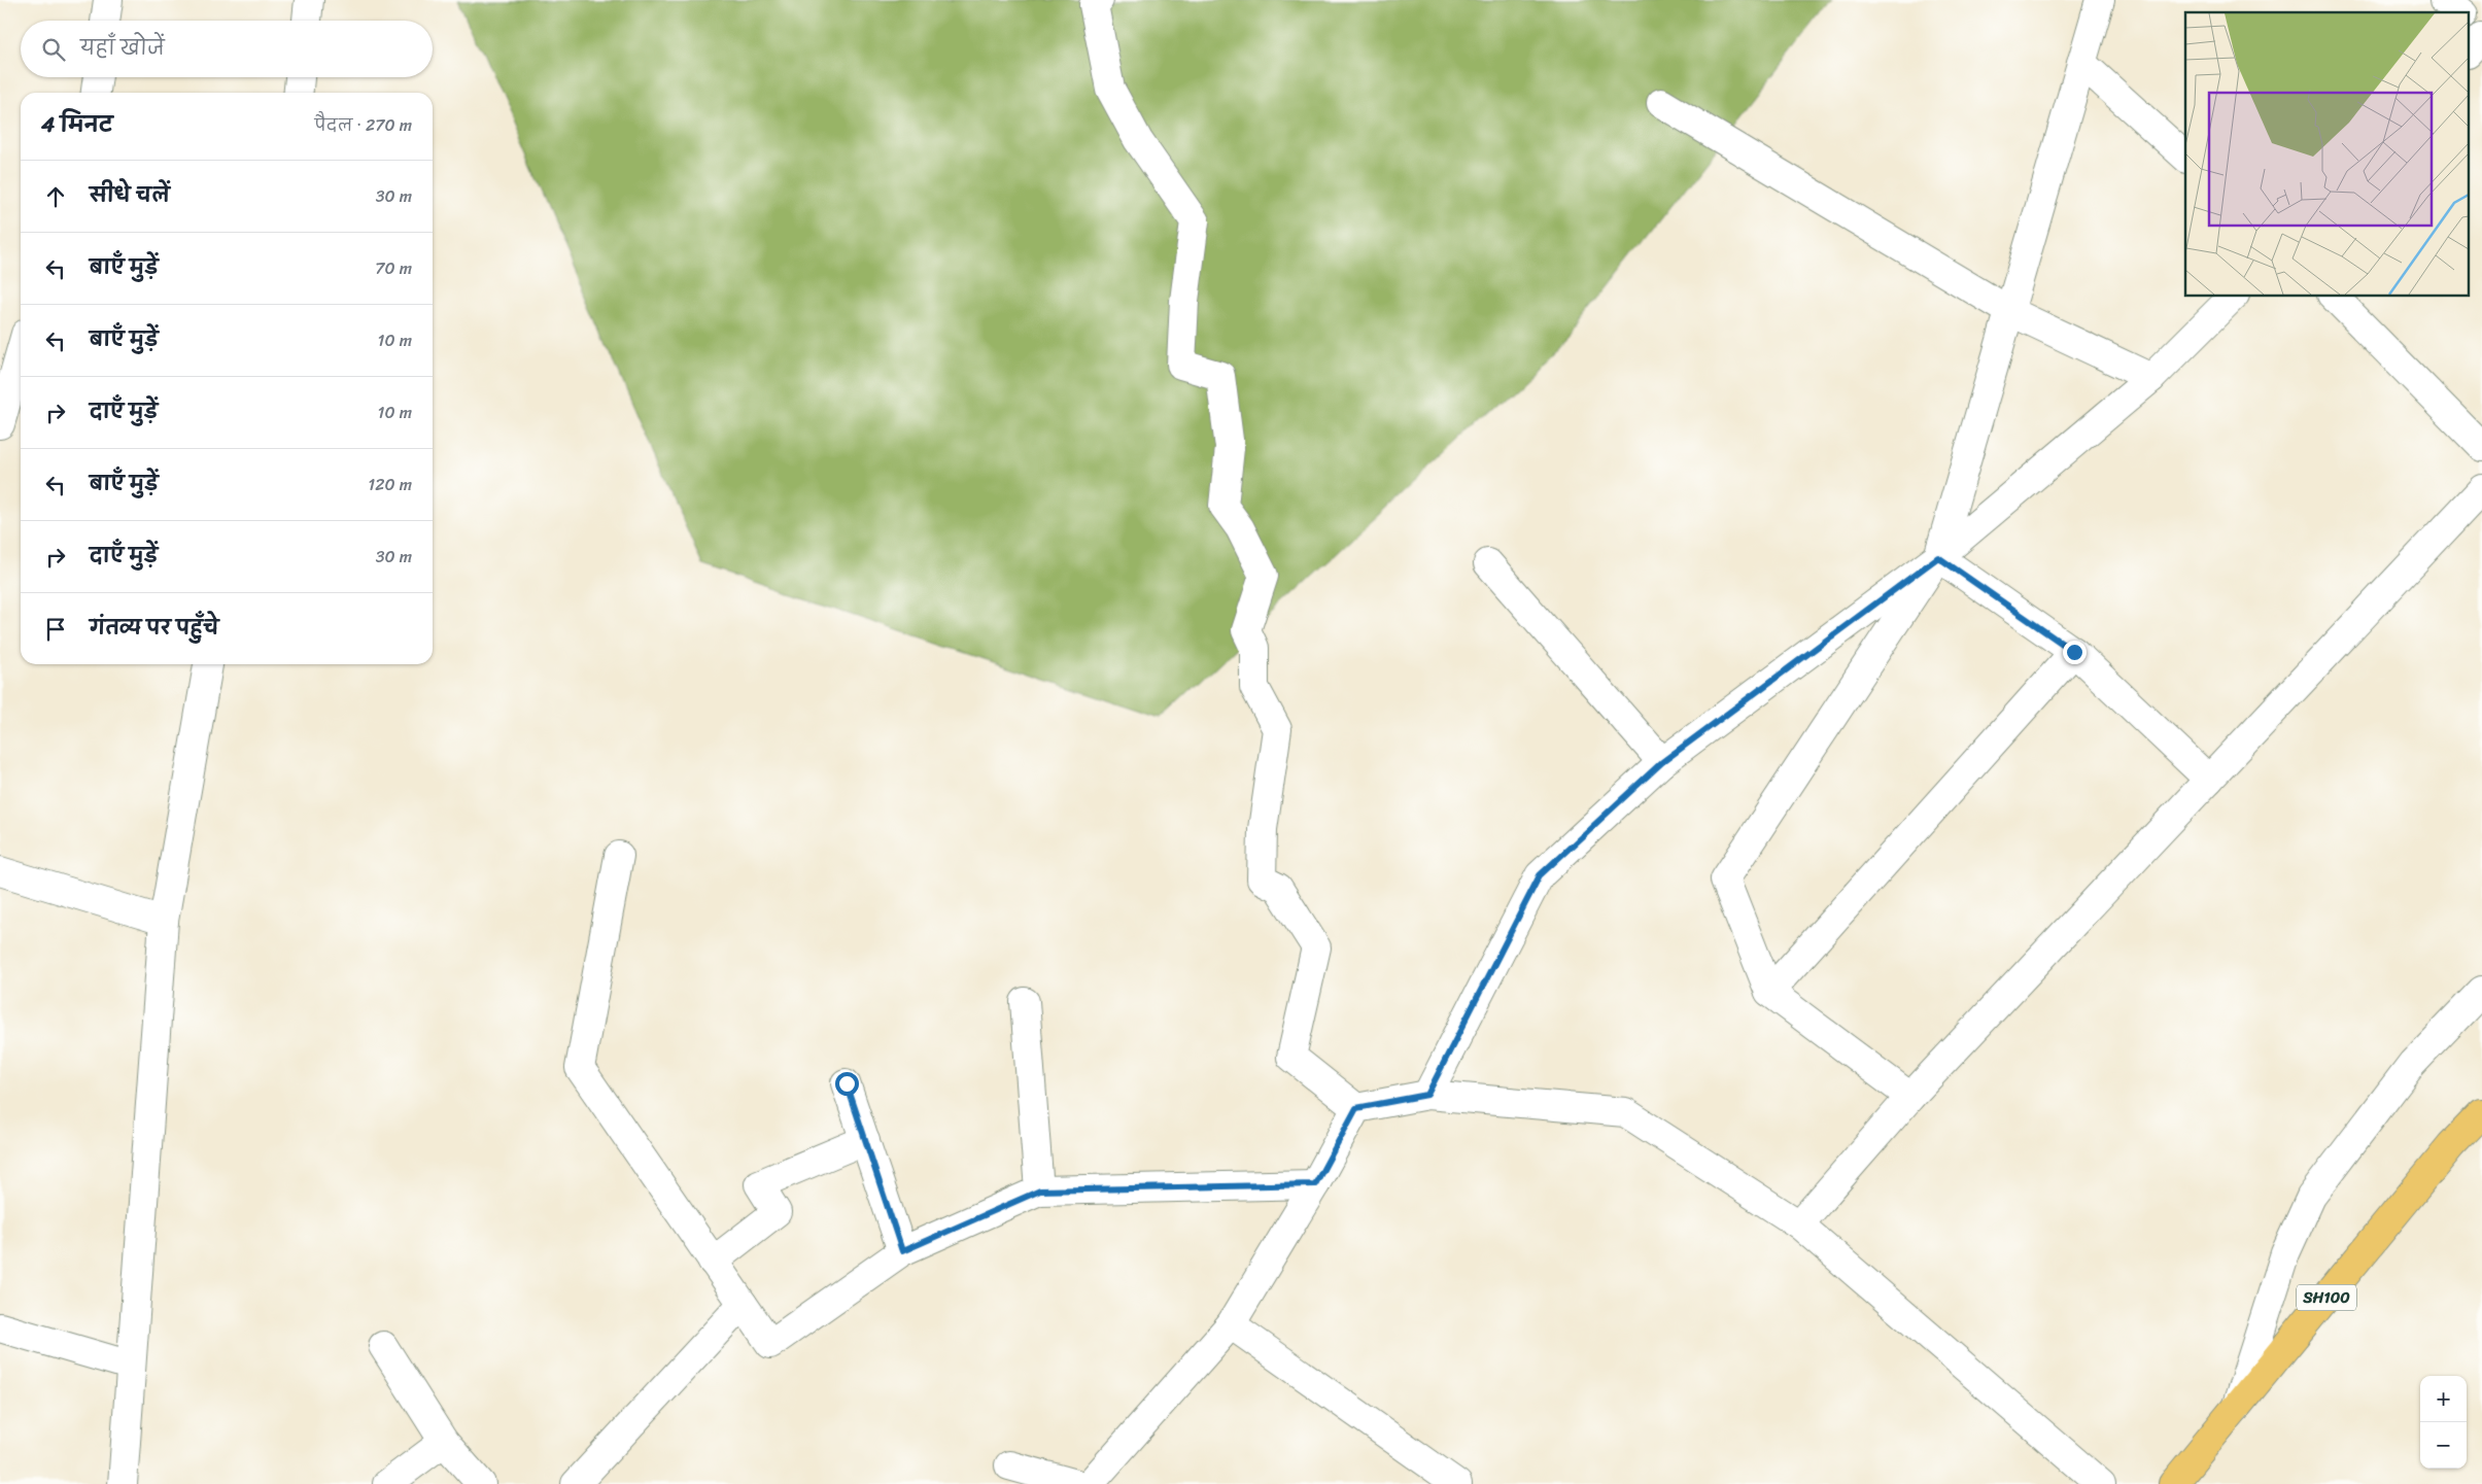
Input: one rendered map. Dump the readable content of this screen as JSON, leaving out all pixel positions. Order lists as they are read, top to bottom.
{
  "streets": {
    "main road": ["SH100"]
  },
  "page": {
    "search": "यहाँ खोजें",
    "heading": ["4 मिनट", "पैदल · 270 m"],
    "list": [
      ["सीधे चलें", "30 m"],
      ["बाएँ मुड़ें", "70 m"],
      ["बाएँ मुड़ें", "10 m"],
      ["दाएँ मुड़ें", "10 m"],
      ["बाएँ मुड़ें", "120 m"],
      ["दाएँ मुड़ें", "30 m"],
      "गंतव्य पर पहुँचे"
    ],
    "map_buttons": ["+", "−"]
  }
}
